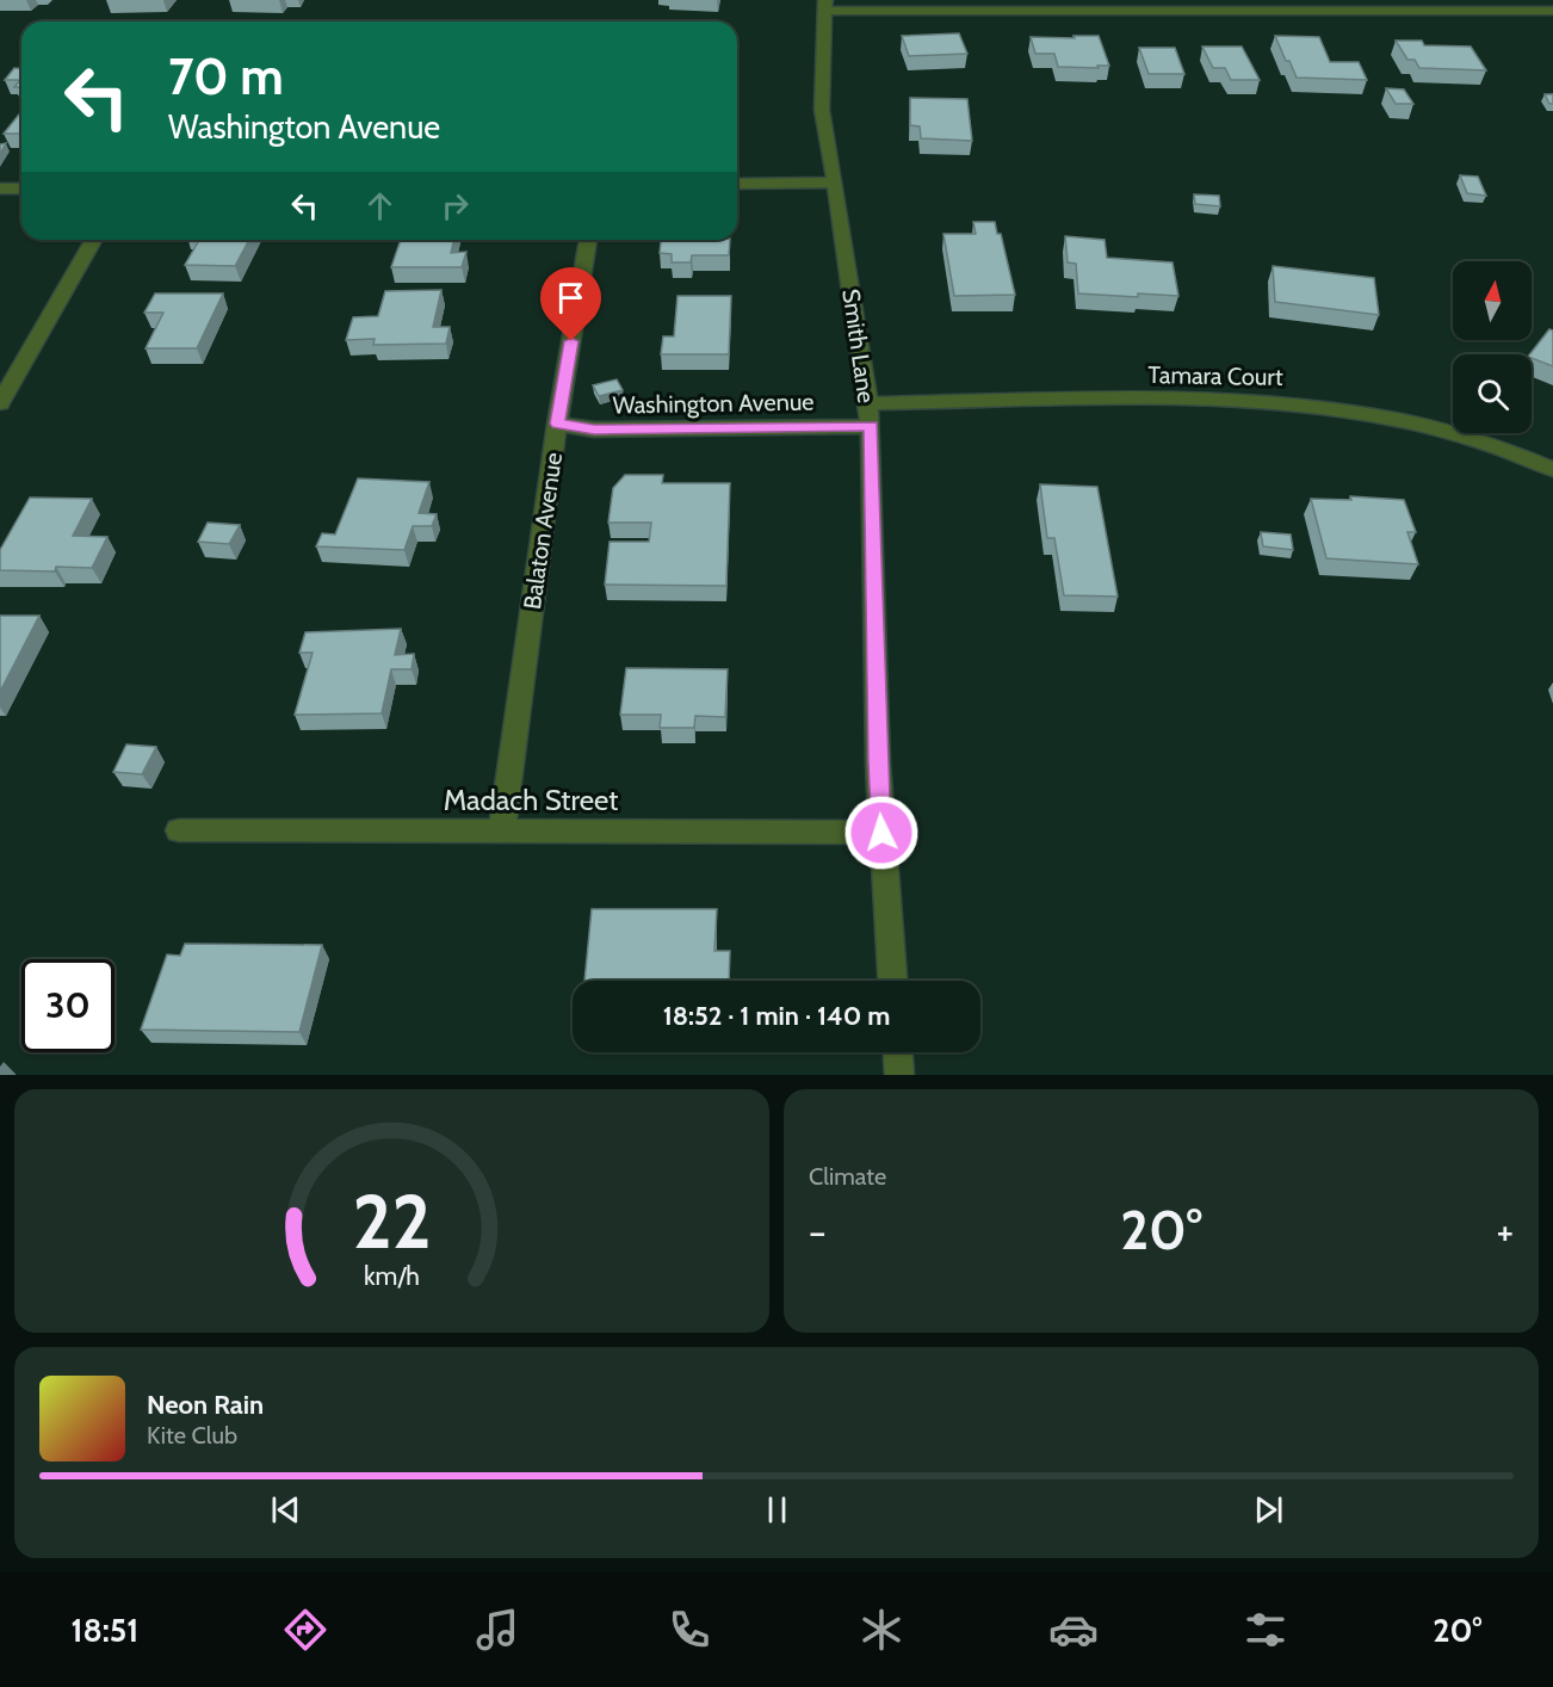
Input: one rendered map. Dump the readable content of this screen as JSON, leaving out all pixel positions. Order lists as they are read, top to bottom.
{
  "streets": {
    "street": [
      "Smith Lane",
      "Tamara Court",
      "Washington Avenue",
      "Balaton Avenue",
      "Madach Street"
    ]
  },
  "crossings": [
    ["Smith Lane", "Tamara Court"],
    ["Smith Lane", "Washington Avenue"],
    ["Smith Lane", "Madach Street"],
    ["Washington Avenue", "Balaton Avenue"],
    ["Balaton Avenue", "Madach Street"]
  ],
  "north": "top",
  "page": {
    "turn": ["70 m", "Washington Avenue"],
    "limit": "30",
    "trip": "18:52 · 1 min · 140 m",
    "tile": "Climate",
    "heat": ["−", "20°", "+"],
    "song": ["Neon Rain", "Kite Club"],
    "tabs": ["18:51", "20°"],
    "gauge": ["22", "km/h"]
  }
}
